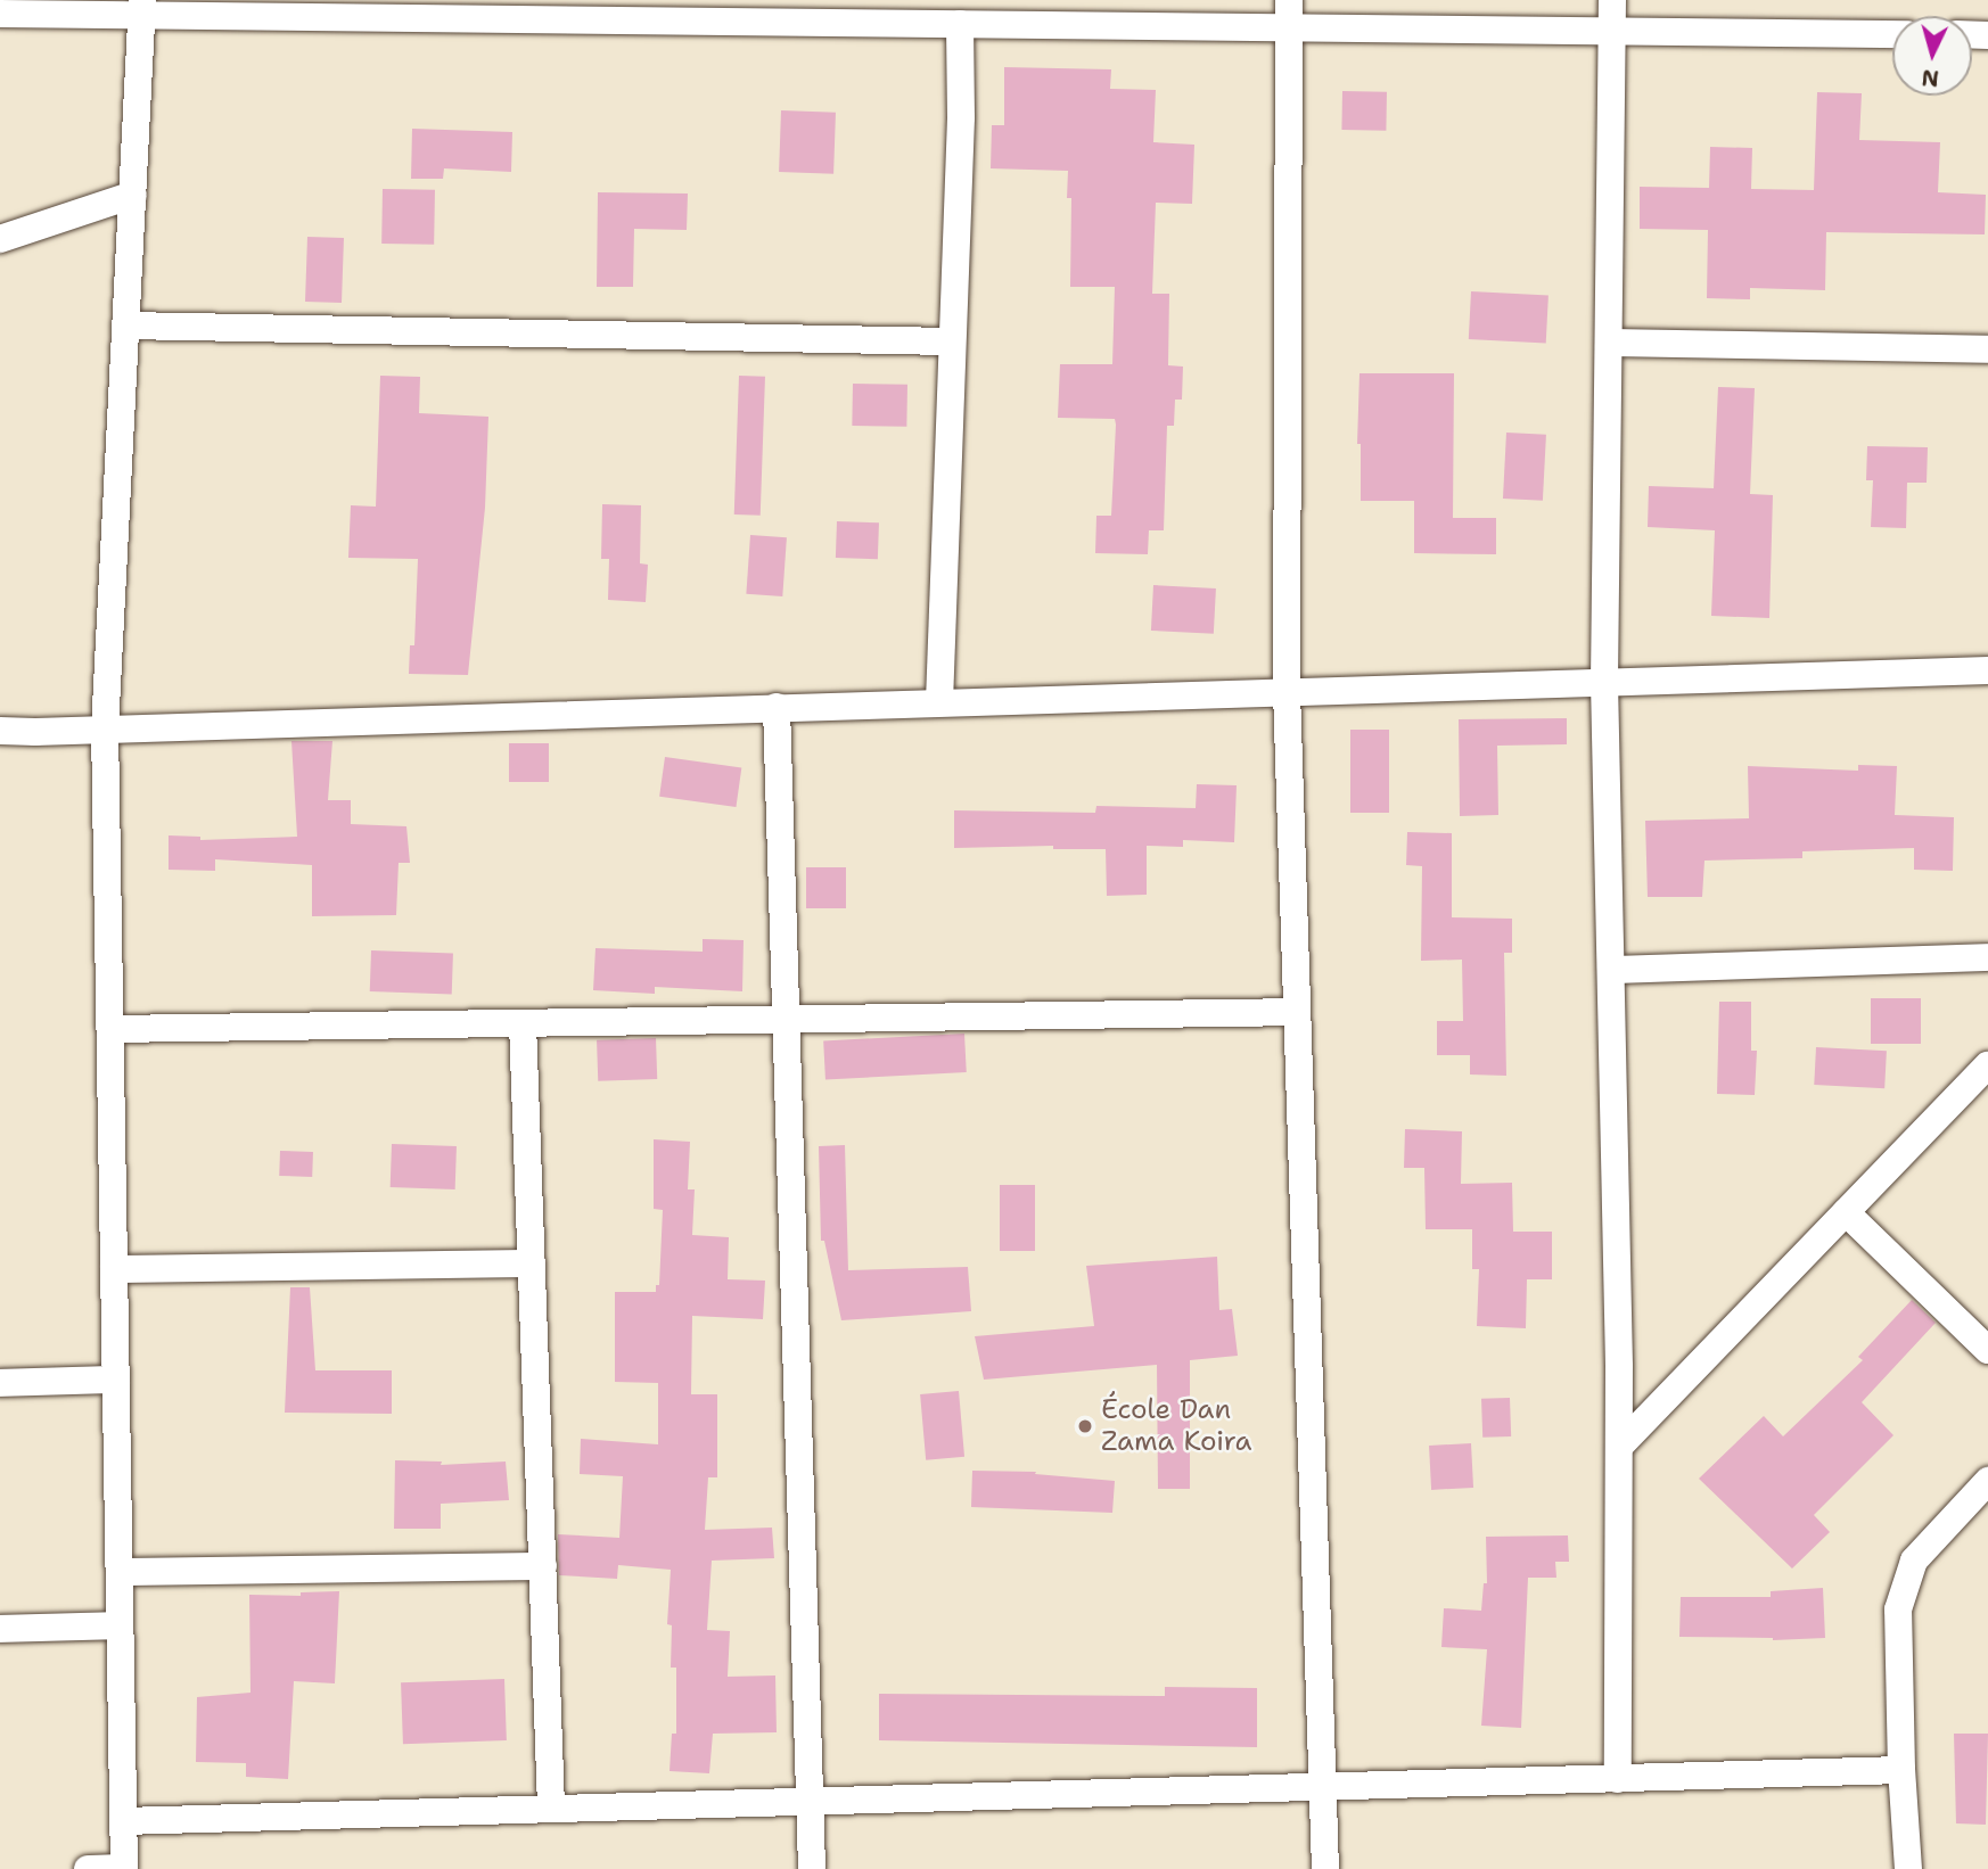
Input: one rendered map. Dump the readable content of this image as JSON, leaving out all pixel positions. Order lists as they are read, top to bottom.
{
  "places": ["École Dan Zama Koira"],
  "north": "bottom"
}
